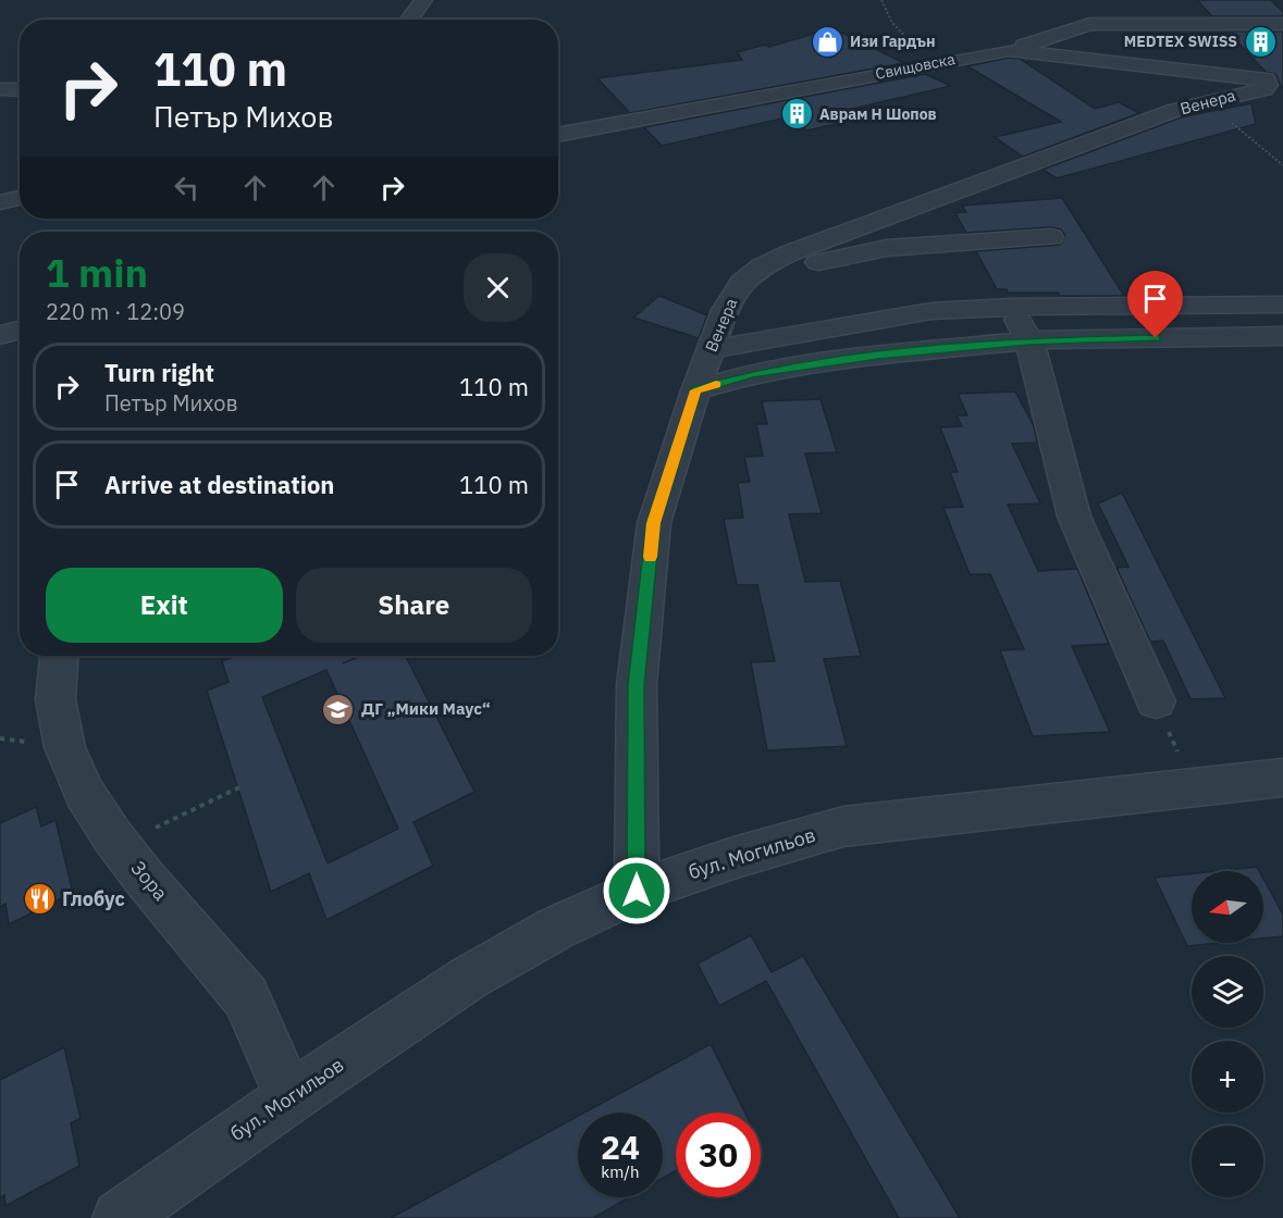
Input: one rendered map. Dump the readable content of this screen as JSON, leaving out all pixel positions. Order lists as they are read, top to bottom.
{
  "streets": {
    "street": [
      "Свищовска",
      "Венера",
      "бул. Могильов",
      "Зора"
    ]
  },
  "crossings": [
    ["Свищовска", "Венера"],
    ["Венера", "бул. Могильов"],
    ["бул. Могильов", "Зора"]
  ],
  "places": {
    "shop": ["Изи Гардън"],
    "building": ["MEDTEX SWISS", "Аврам Н Шопов"],
    "school or university": ["ДГ „Мики Маус“"],
    "restaurant": ["Глобус"]
  },
  "north": "left",
  "page": {
    "turn": ["110 m", "Петър Михов"],
    "heading": ["1 min", "220 m · 12:09"],
    "list": [
      {
        "name": "Turn right",
        "note": "Петър Михов",
        "value": "110 m"
      },
      {
        "name": "Arrive at destination",
        "value": "110 m"
      }
    ],
    "buttons": ["Exit", "Share"],
    "map_buttons": ["+", "−"],
    "speed": "24 km/h",
    "limit": "30"
  }
}
